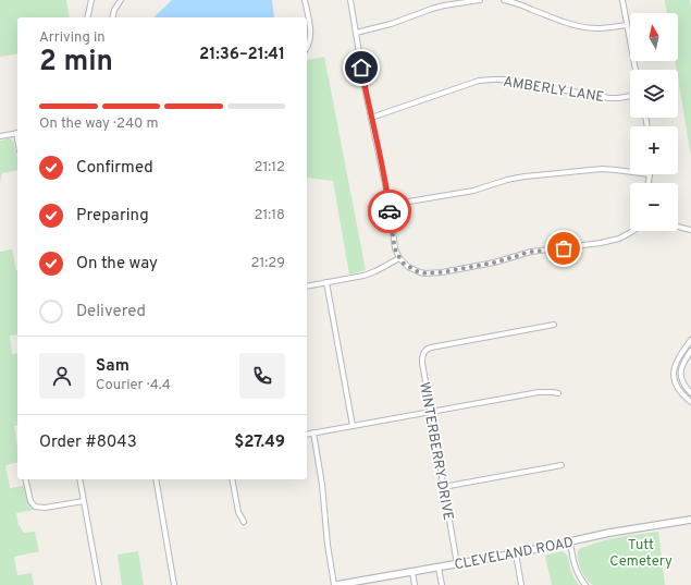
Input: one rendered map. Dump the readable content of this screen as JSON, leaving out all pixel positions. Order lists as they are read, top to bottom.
{
  "streets": {
    "main road": ["CLEVELAND ROAD"],
    "street": ["AMBERLY LANE", "WINTERBERRY DRIVE"]
  },
  "crossings": [
    ["WINTERBERRY DRIVE", "CLEVELAND ROAD"]
  ],
  "parks": ["Tutt Cemetery"],
  "north": "top",
  "page": {
    "map_buttons": ["+", "−"],
    "heading": ["2 min", "Arriving in", "21:36–21:41"],
    "panel": [
      "Sam",
      "Courier · 4.4",
      "Order #8043",
      "$27.49"
    ],
    "bar": "On the way · 240 m",
    "list": [
      ["Confirmed", "21:12"],
      ["Preparing", "21:18"],
      ["On the way", "21:29"],
      "Delivered"
    ]
  }
}
